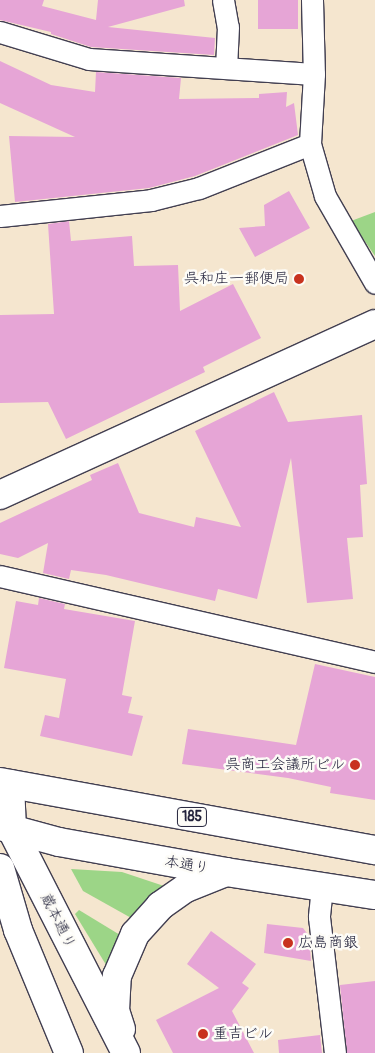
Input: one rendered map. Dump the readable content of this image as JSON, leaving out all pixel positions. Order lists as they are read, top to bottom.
{
  "streets": {
    "main road": ["185", "本通り", "蔵本通り"]
  },
  "crossings": [
    ["185", "蔵本通り"],
    ["本通り", "蔵本通り"]
  ],
  "places": [
    "呉和庄一郵便局",
    "呉商工会議所ビル",
    "広島商銀",
    "重吉ビル"
  ]
}
